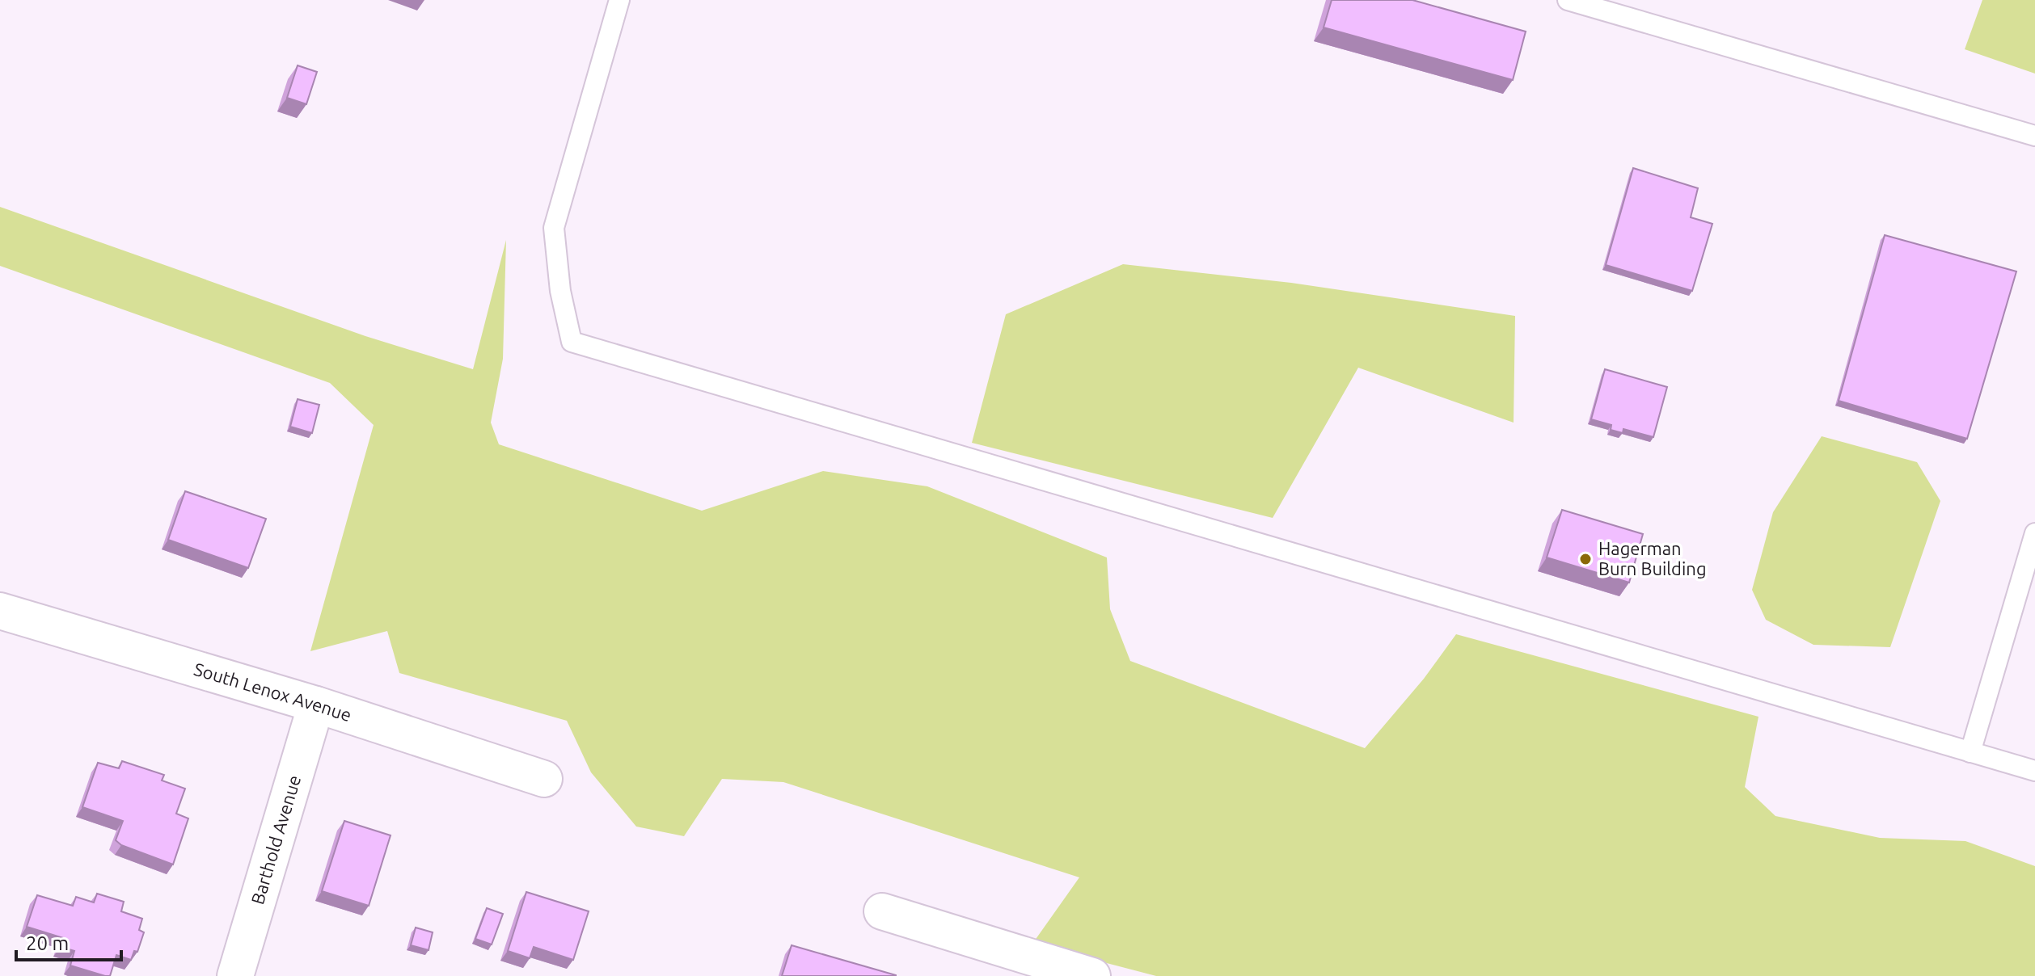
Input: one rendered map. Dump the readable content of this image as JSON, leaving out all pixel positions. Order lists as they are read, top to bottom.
{
  "streets": {
    "street": ["South Lenox Avenue", "Barthold Avenue"]
  },
  "crossings": [
    ["South Lenox Avenue", "Barthold Avenue"]
  ],
  "places": ["Hagerman Burn Building"],
  "scale_bar": "20 m"
}
